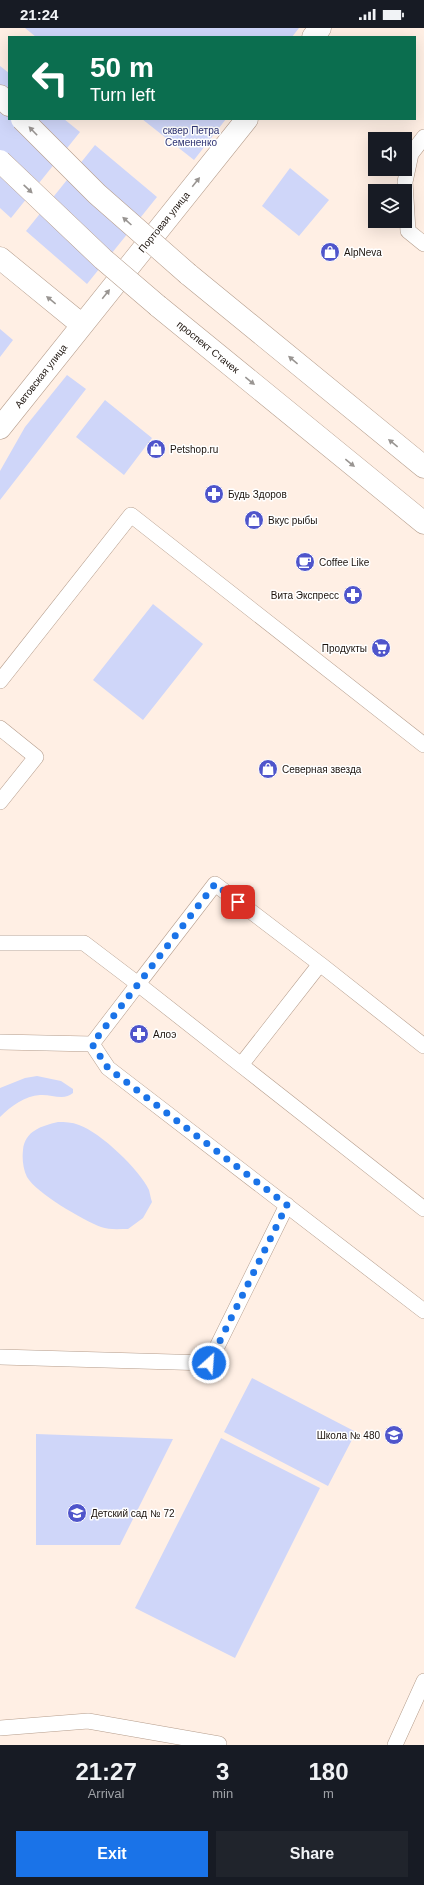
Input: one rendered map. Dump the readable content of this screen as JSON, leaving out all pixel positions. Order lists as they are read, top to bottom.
{
  "streets": {
    "main road": ["Портовая улица", "проспект Стачек", "Автовская улица"]
  },
  "crossings": [
    ["Портовая улица", "Автовская улица"]
  ],
  "one_way": ["Портовая улица"],
  "parks": ["сквер Петра Семененко"],
  "places": {
    "shop": [
      "AlpNeva",
      "Petshop.ru",
      "Вкус рыбы",
      "Северная звезда"
    ],
    "pharmacy": ["Будь Здоров", "Вита Экспресс", "Алоэ"],
    "cafe": ["Coffee Like"],
    "supermarket": ["Продукты"],
    "school or university": ["Школа № 480", "Детский сад № 72"]
  },
  "page": {
    "status": "21:24",
    "turn": ["50 m", "Turn left"],
    "eta": [
      "21:27",
      "Arrival",
      "3",
      "min",
      "180",
      "m"
    ],
    "buttons": ["Exit", "Share"]
  }
}
